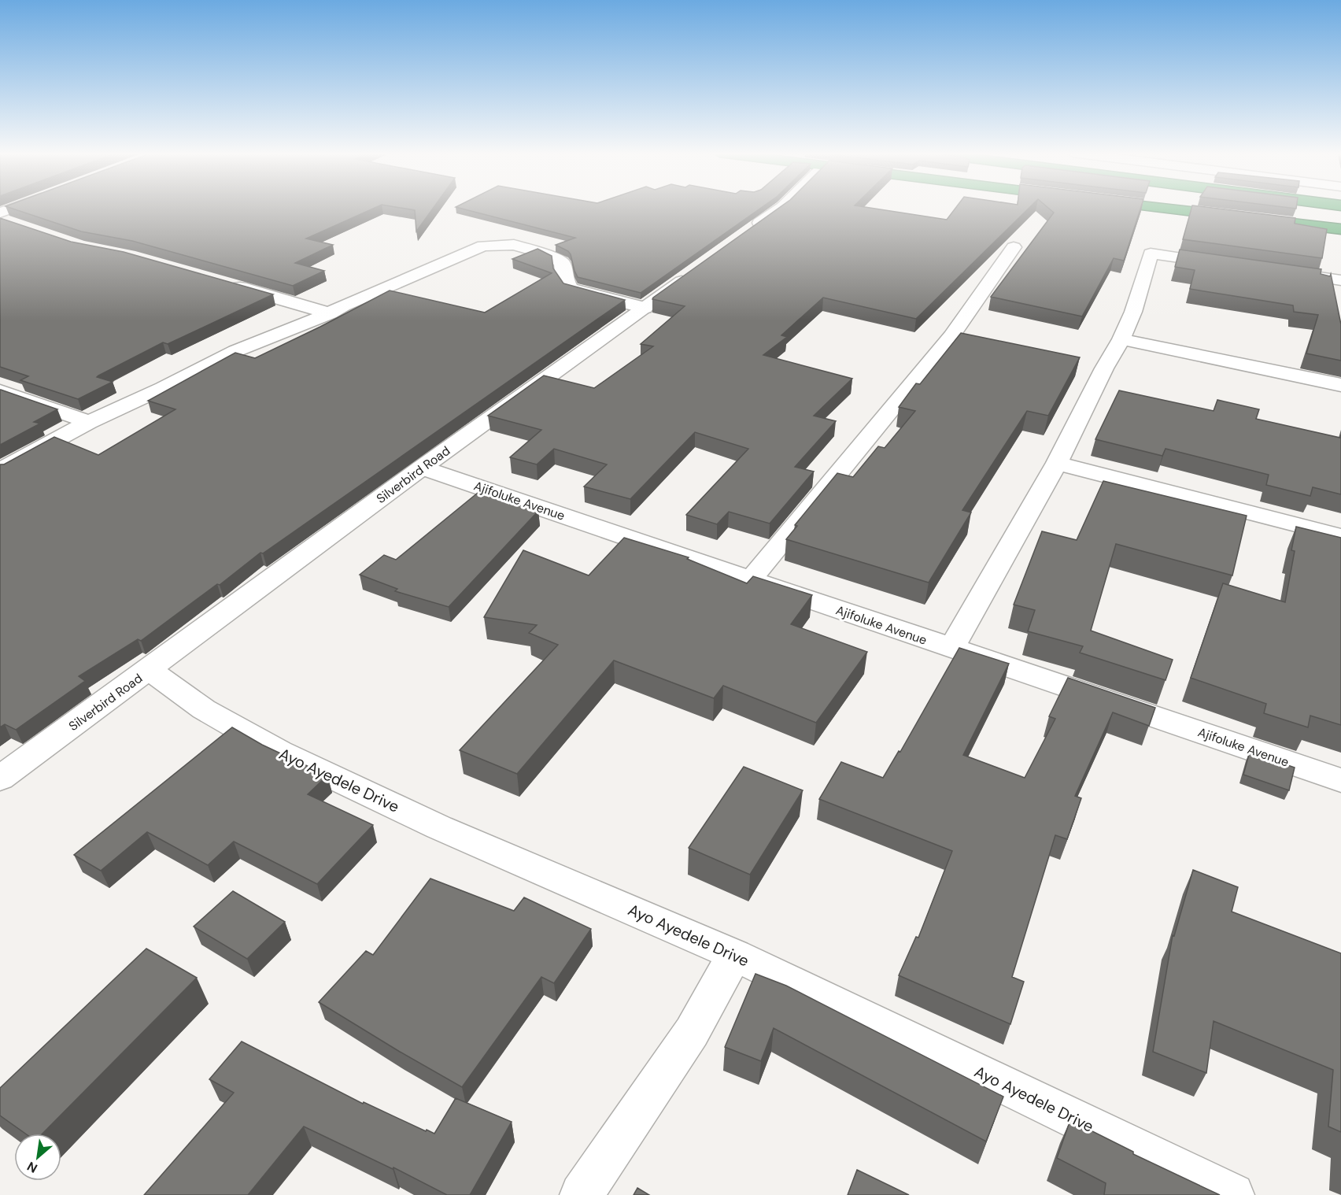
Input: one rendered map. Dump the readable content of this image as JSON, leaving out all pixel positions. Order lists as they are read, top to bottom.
{
  "streets": {
    "street": ["Silverbird Road", "Ajifoluke Avenue", "Ayo Ayedele Drive"]
  },
  "crossings": [
    ["Silverbird Road", "Ajifoluke Avenue"],
    ["Silverbird Road", "Ayo Ayedele Drive"]
  ],
  "north": "bottom left"
}
